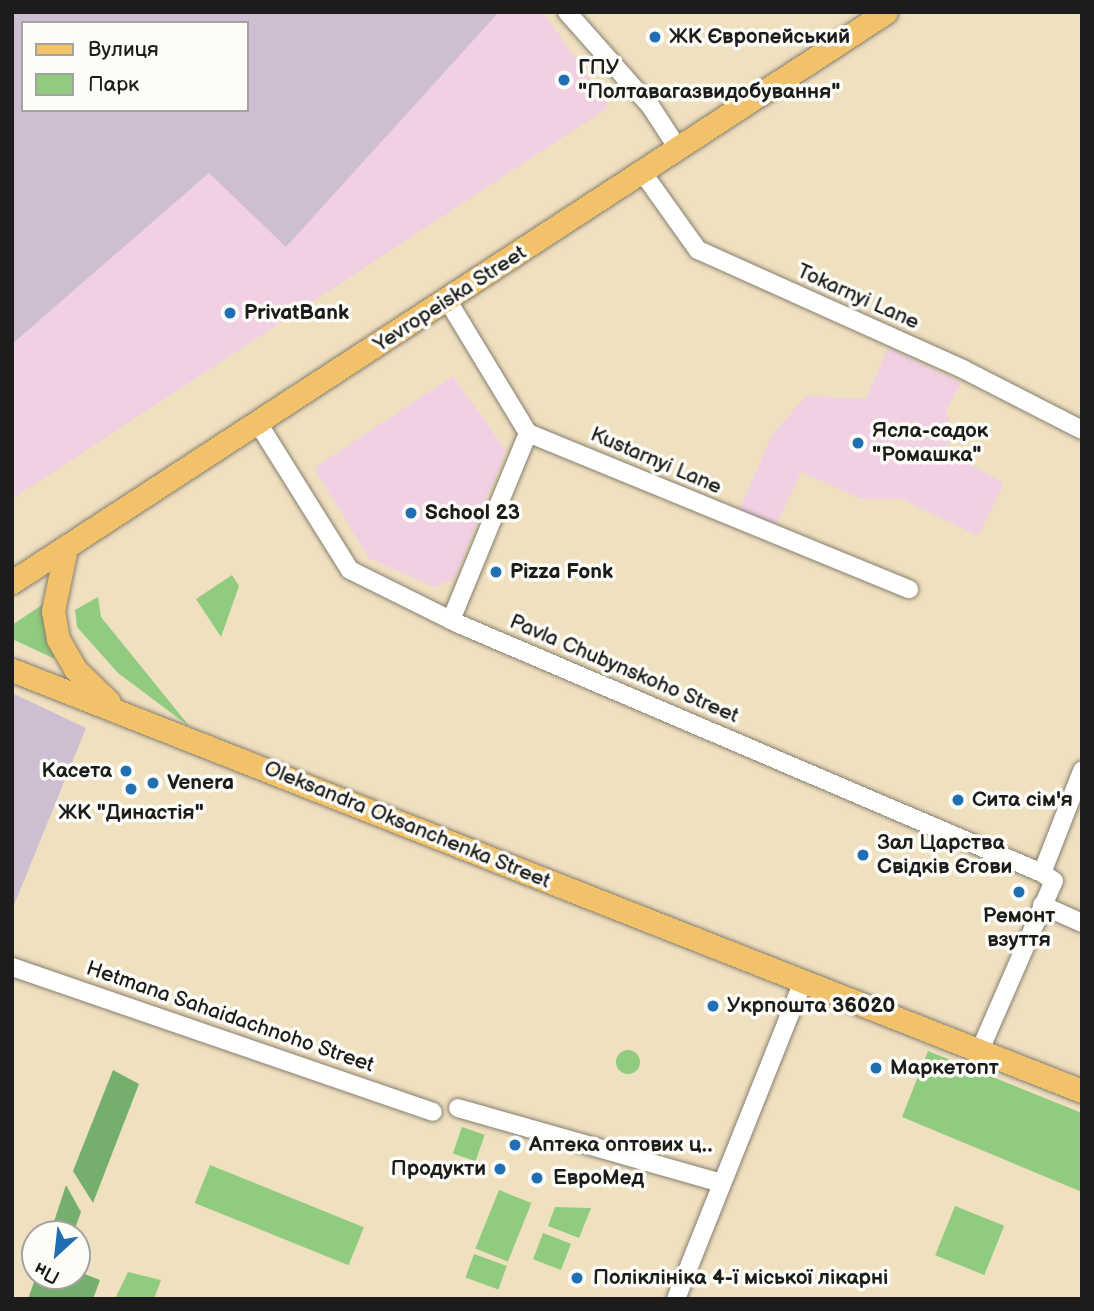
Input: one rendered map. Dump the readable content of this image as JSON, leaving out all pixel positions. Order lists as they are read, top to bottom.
{
  "streets": {
    "main road": ["Yevropeiska Street", "Oleksandra Oksanchenka Street"],
    "street": [
      "Tokarnyi Lane",
      "Kustarnyi Lane",
      "Pavla Chubynskoho Street",
      "Hetmana Sahaidachnoho Street"
    ]
  },
  "crossings": [
    ["Tokarnyi Lane", "Yevropeiska Street"],
    ["Yevropeiska Street", "Pavla Chubynskoho Street"]
  ],
  "places": [
    "ЖК Європейський",
    "ГПУ \"Полтавагазвидобування\"",
    "PrivatBank",
    "Ясла-садок \"Ромашка\"",
    "School 23",
    "Pizza Fonk",
    "Касета",
    "Venera",
    "ЖК \"Династія\"",
    "Сита сім'я",
    "Зал Царства Cвідків Єгови",
    "Ремонт взуття",
    "Укрпошта 36020",
    "Маркетопт",
    "Аптека оптових ц‥",
    "Продукти",
    "ЕвроМед",
    "Поліклініка 4-ї міської лікарні"
  ],
  "legend": ["Вулиця", "Парк"],
  "north": "bottom left"
}
